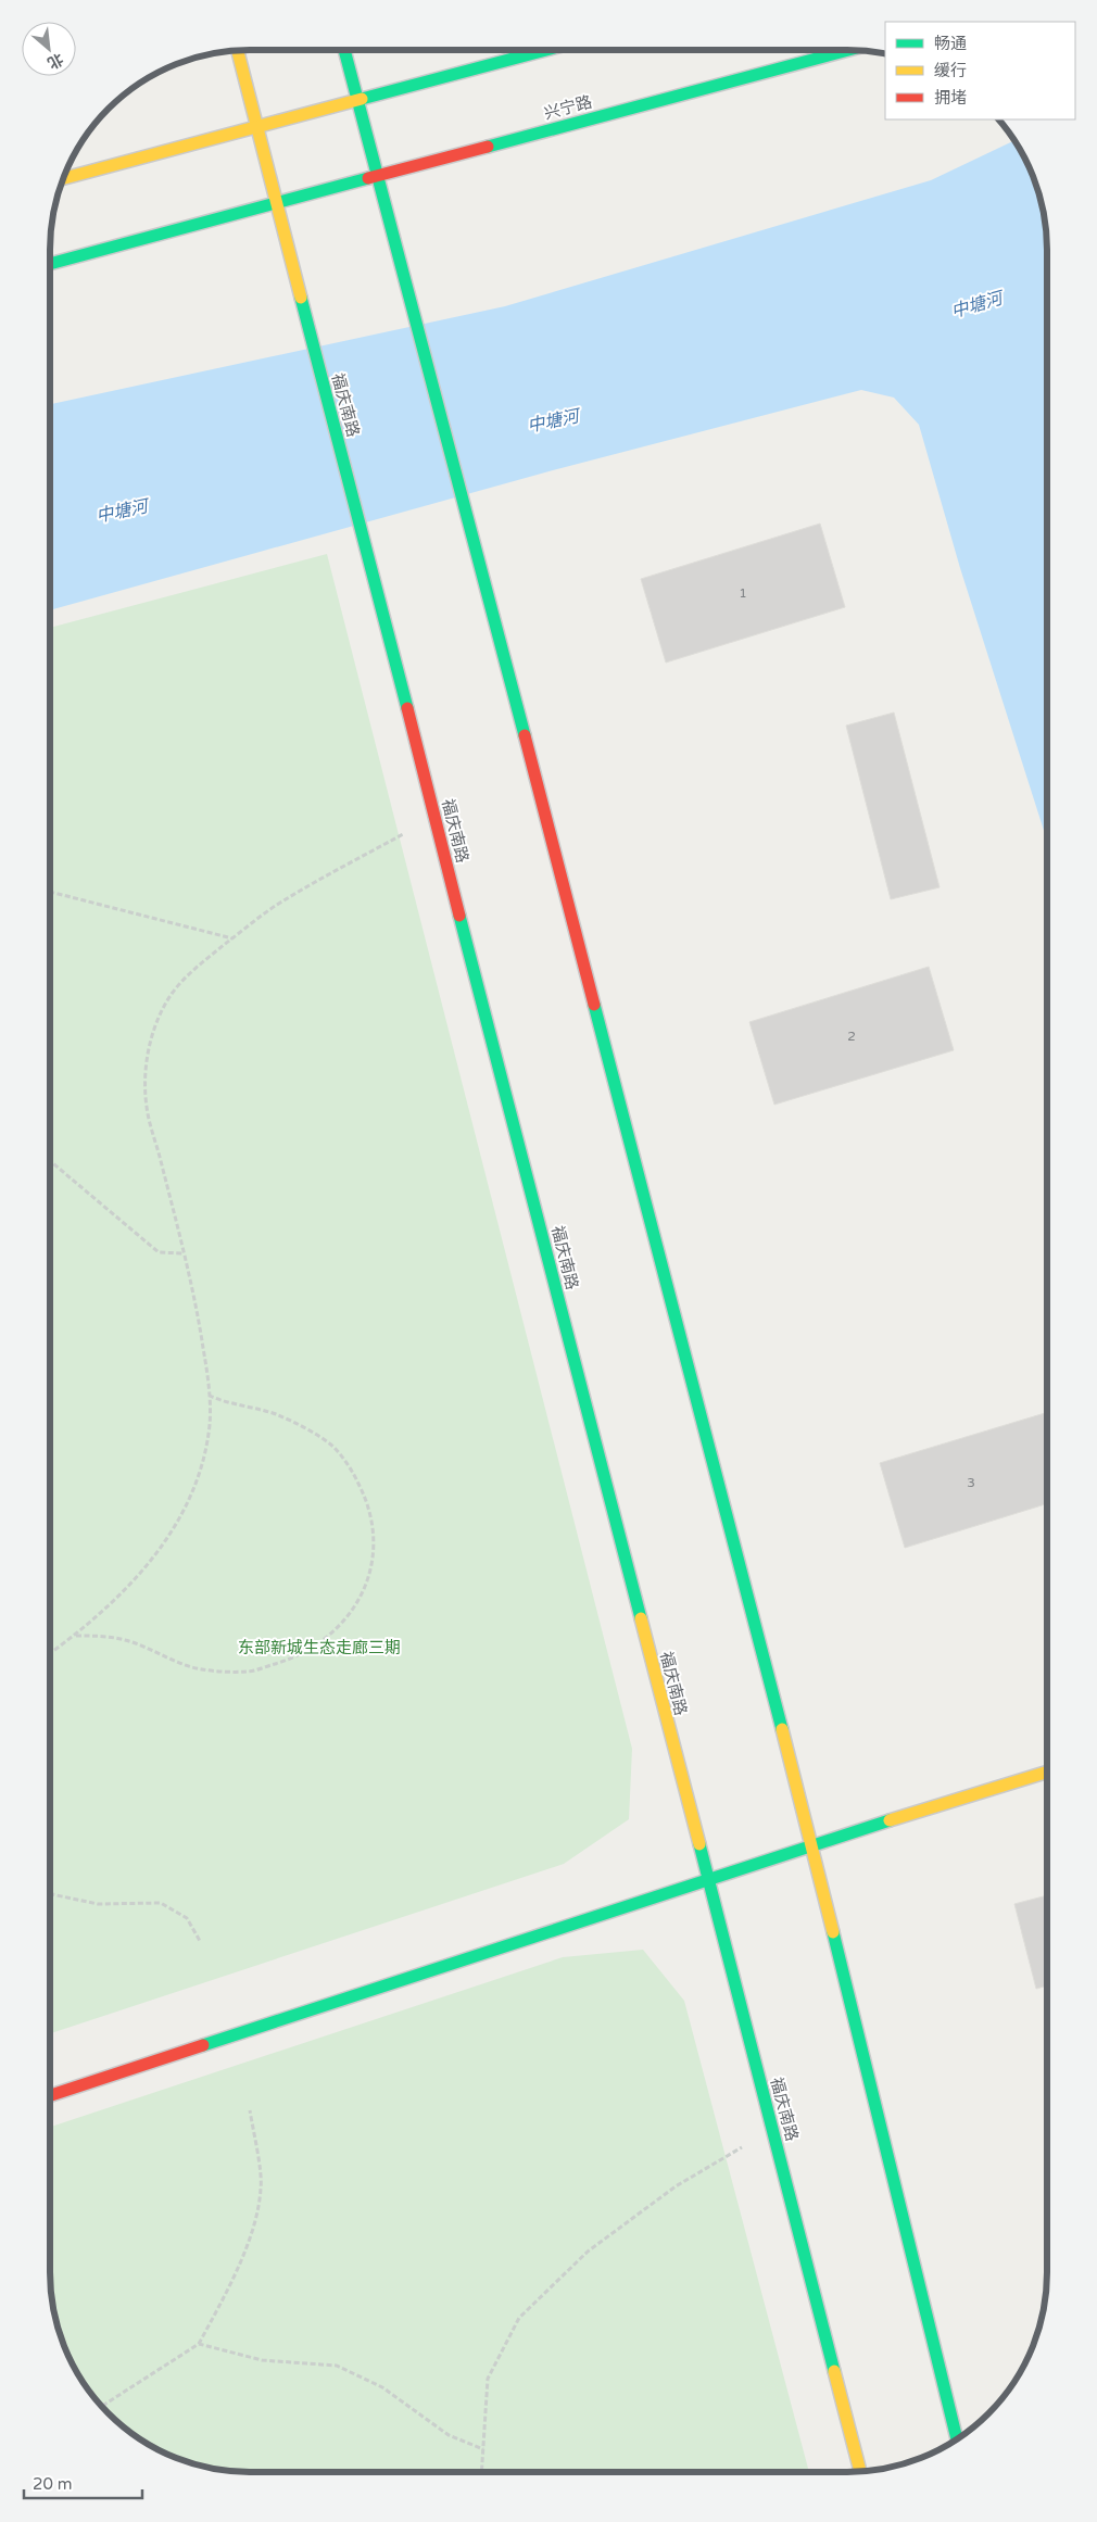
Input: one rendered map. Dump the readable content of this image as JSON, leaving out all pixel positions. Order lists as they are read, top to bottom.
{
  "streets": {
    "main road": ["兴宁路", "福庆南路"]
  },
  "crossings": [
    ["兴宁路", "福庆南路"]
  ],
  "water": ["中塘河"],
  "parks": ["东部新城生态走廊三期"],
  "house_numbers": ["1", "2", "3"],
  "legend": ["畅通", "缓行", "拥堵"],
  "scale_bar": "20 m",
  "north": "bottom right"
}
